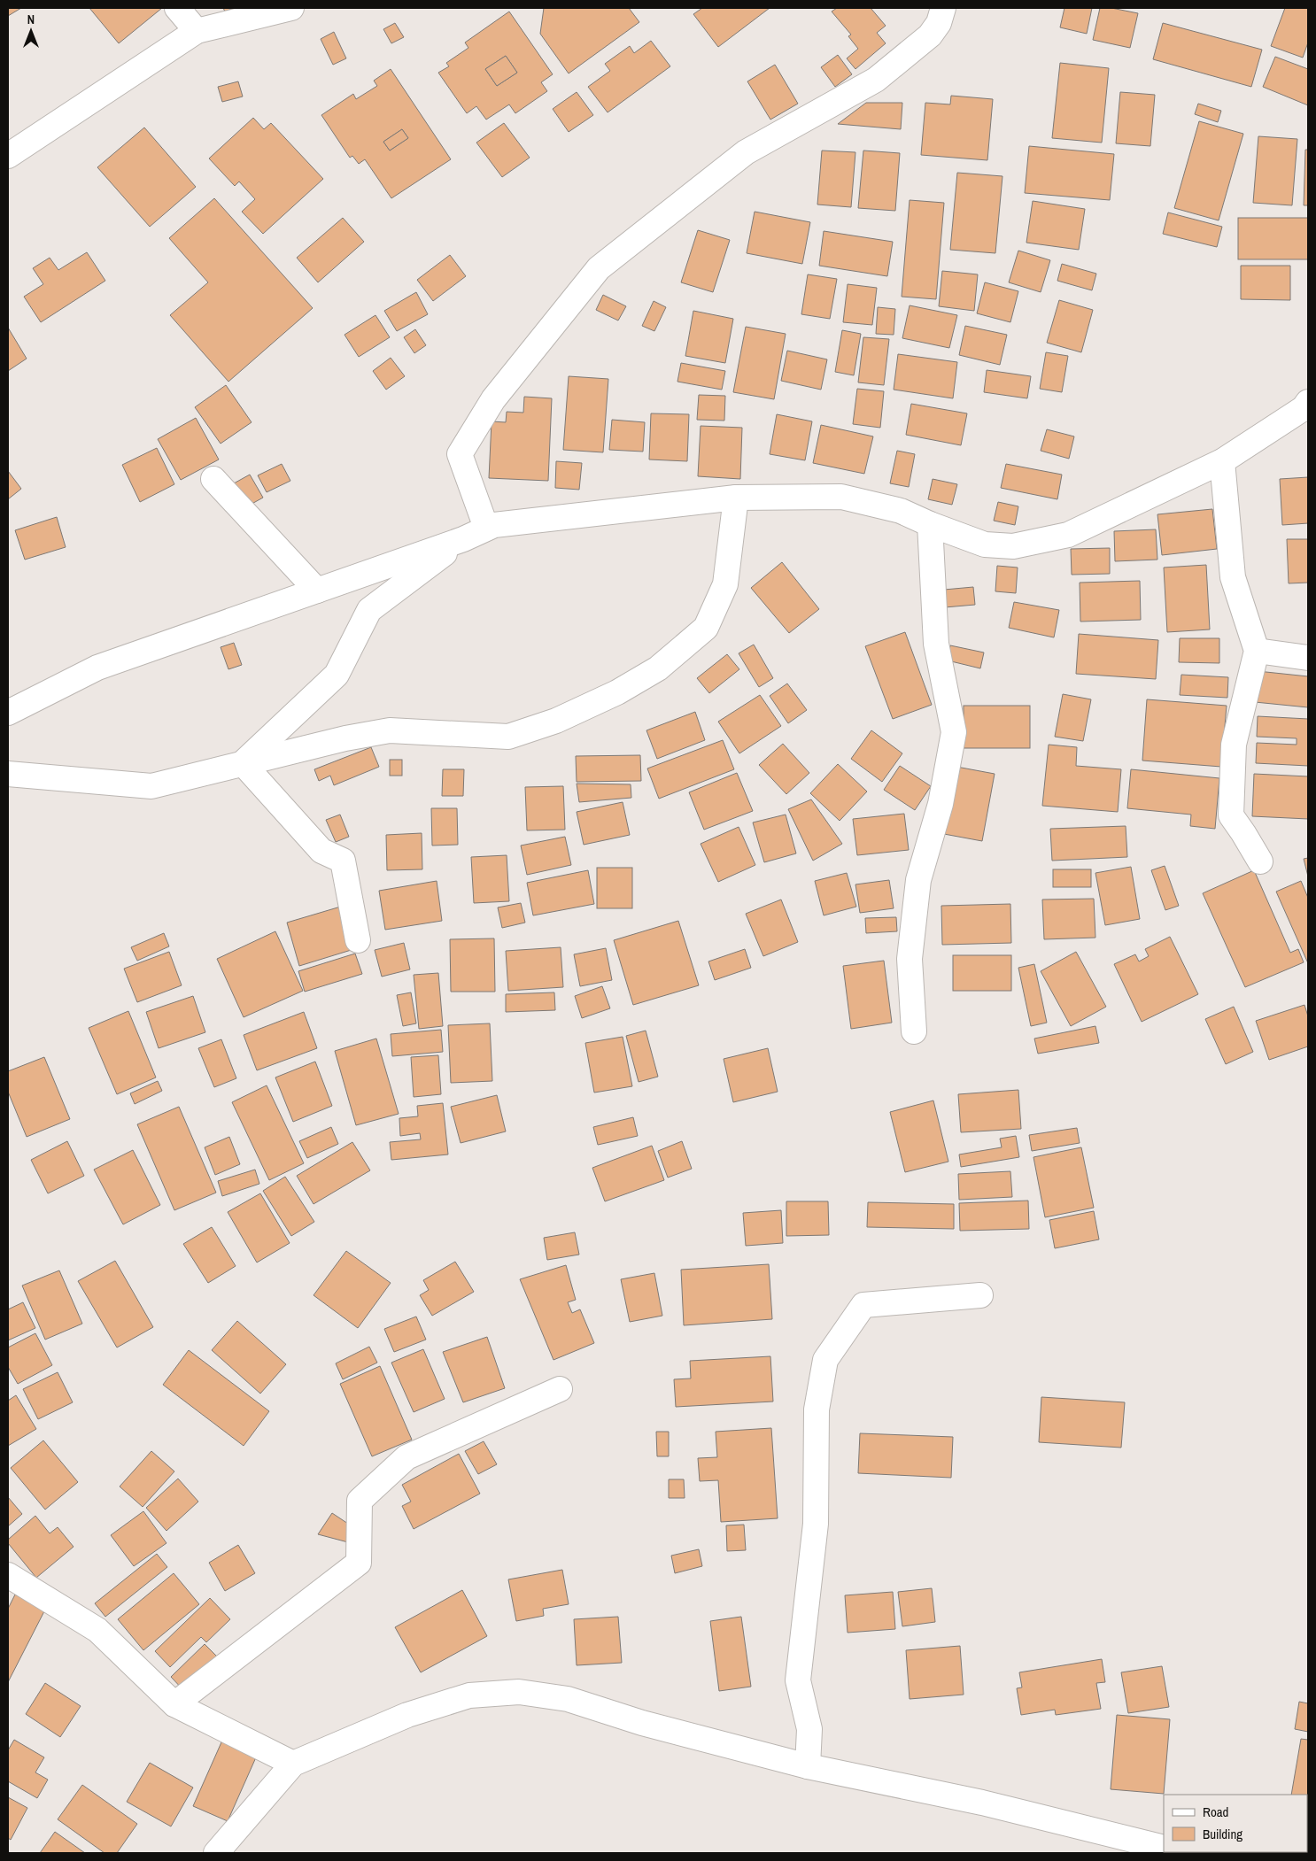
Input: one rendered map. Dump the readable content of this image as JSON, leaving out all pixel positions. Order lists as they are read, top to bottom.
{
  "legend": ["Road", "Building"],
  "north": "top"
}
